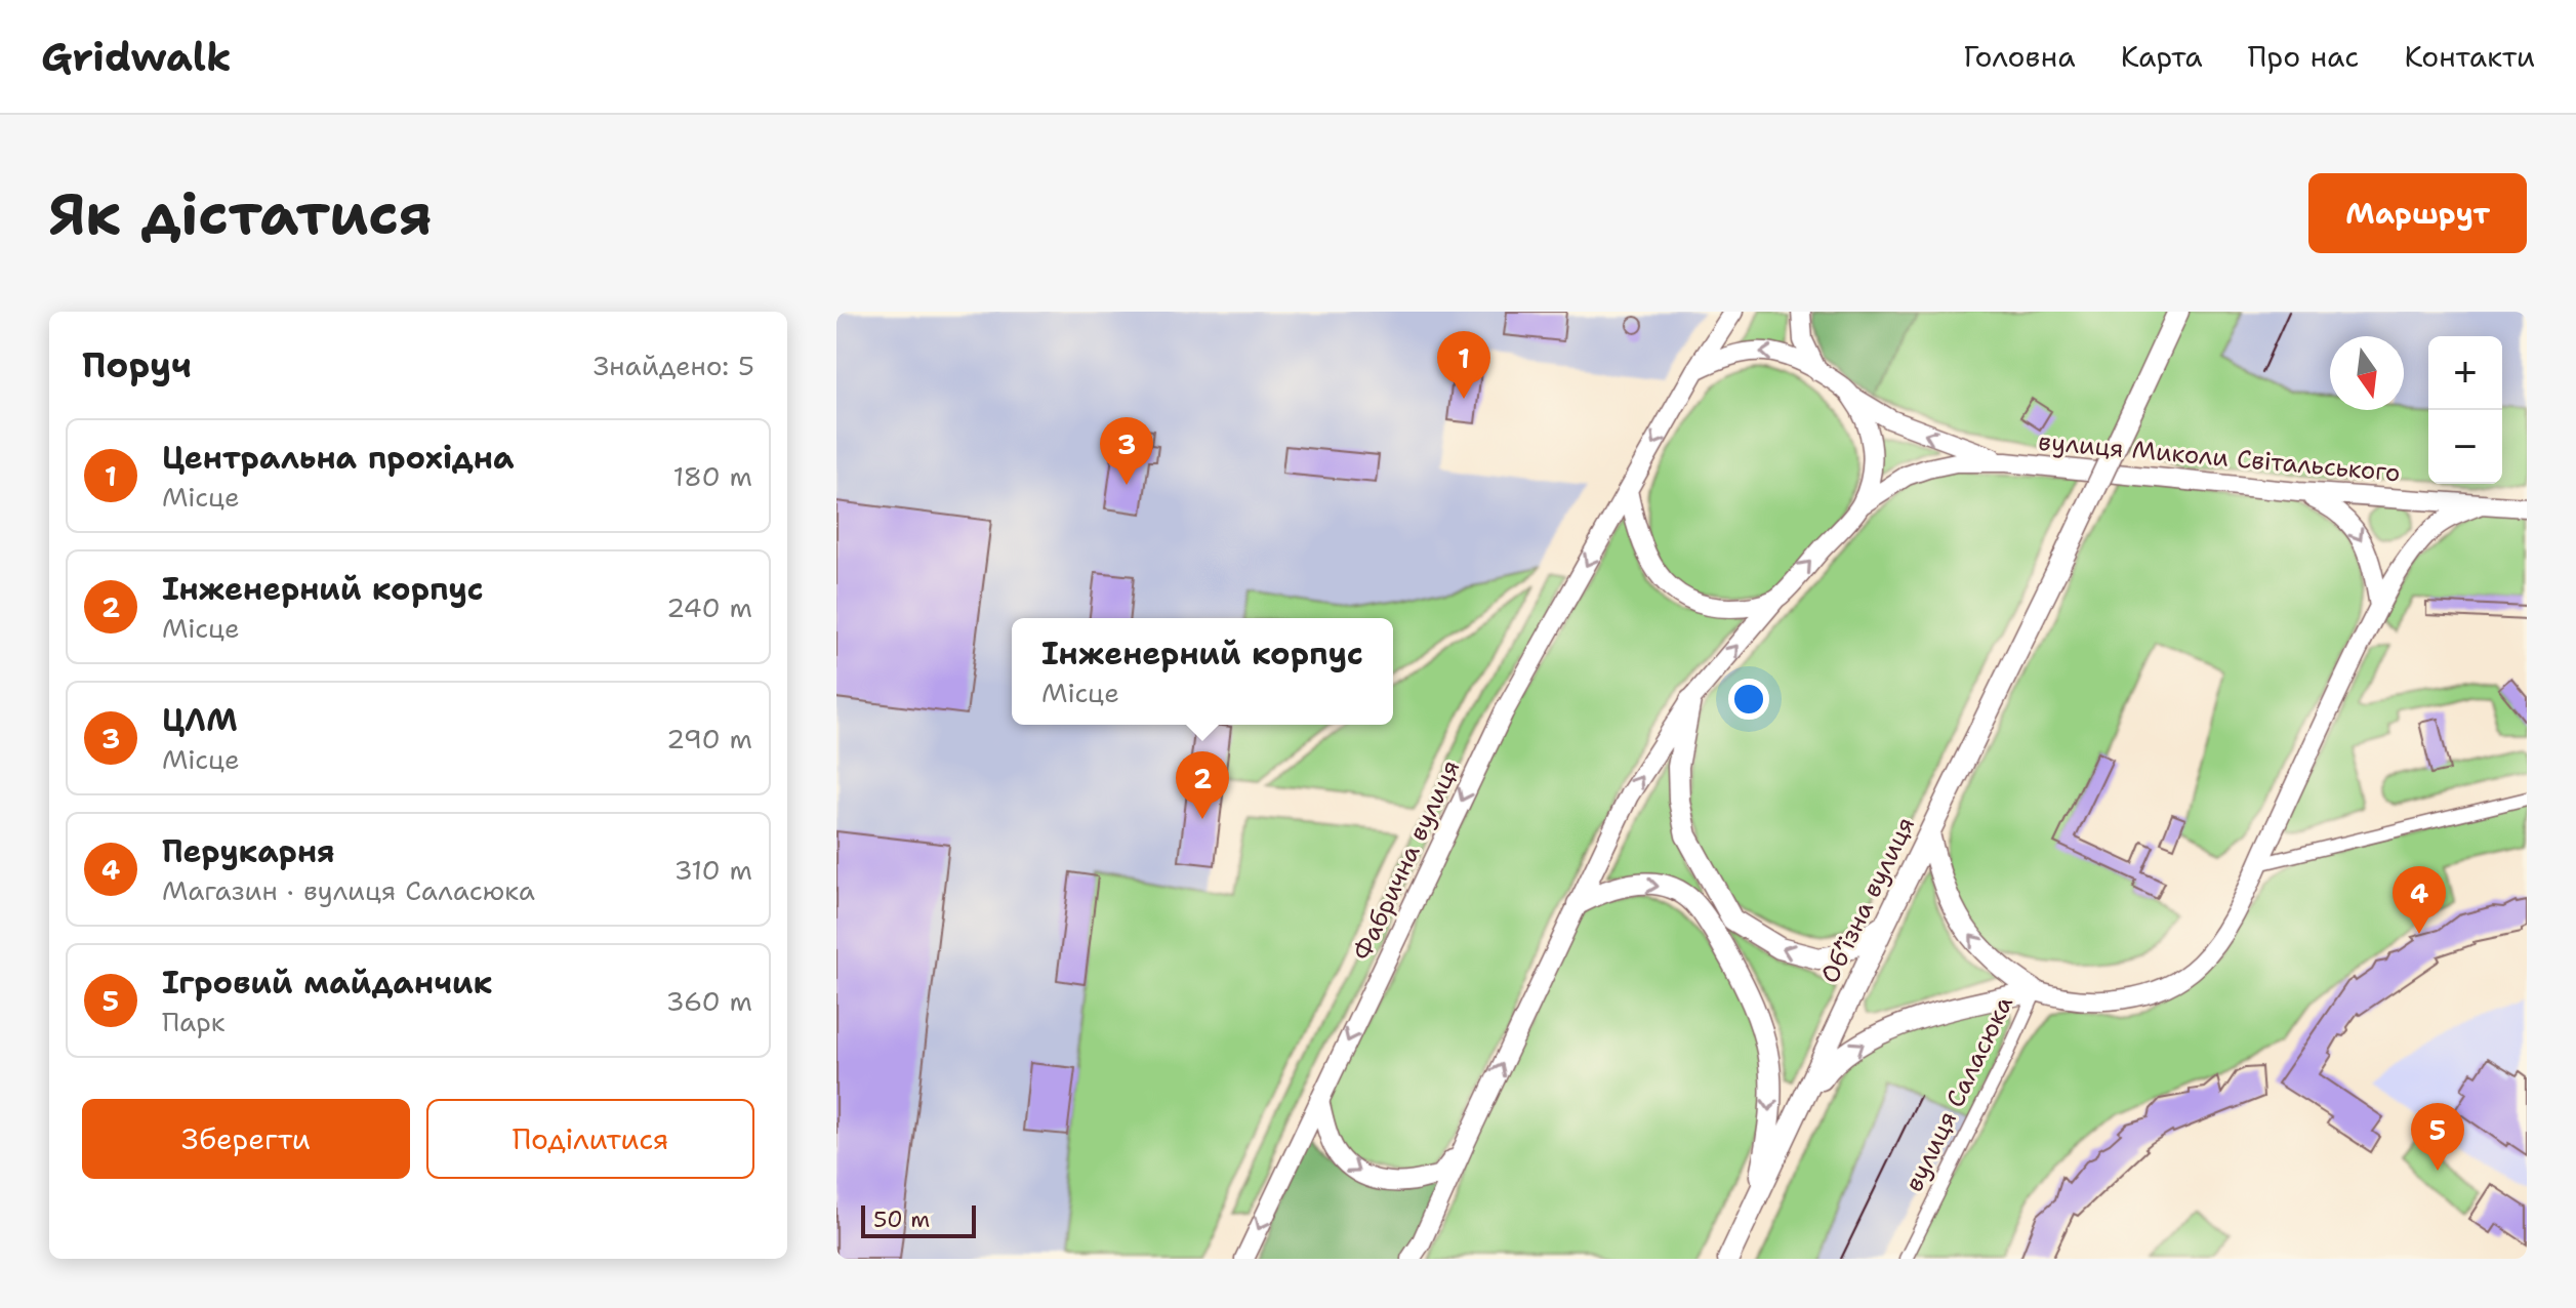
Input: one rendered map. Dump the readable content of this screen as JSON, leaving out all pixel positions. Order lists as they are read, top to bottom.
{
  "streets": {
    "main road": [
      "вулиця Миколи Світальського",
      "Фабрична вулиця",
      "Обʼїзна вулиця",
      "вулиця Саласюка"
    ]
  },
  "crossings": [
    ["вулиця Миколи Світальського", "вулиця Саласюка"]
  ],
  "scale_bar": "50 m",
  "north": "bottom",
  "page": {
    "header": "Gridwalk",
    "nav": [
      "Головна",
      "Карта",
      "Про нас",
      "Контакти"
    ],
    "buttons": [
      "Маршрут",
      ["Зберегти", "Поділитися"]
    ],
    "title": "Як дістатися",
    "heading": ["Поруч", "Знайдено: 5"],
    "pins": [
      "1",
      "3",
      "2",
      "4",
      "5"
    ],
    "map_buttons": ["+", "−"],
    "list": [
      {
        "mark": "1",
        "name": "Центральна прохідна",
        "note": "Місце",
        "value": "180 m"
      },
      {
        "mark": "2",
        "name": "Інженерний корпус",
        "note": "Місце",
        "value": "240 m"
      },
      {
        "mark": "3",
        "name": "ЦЛМ",
        "note": "Місце",
        "value": "290 m"
      },
      {
        "mark": "4",
        "name": "Перукарня",
        "note": "Магазин · вулиця Саласюка",
        "value": "310 m"
      },
      {
        "mark": "5",
        "name": "Ігровий майданчик",
        "note": "Парк",
        "value": "360 m"
      }
    ],
    "popup": ["Інженерний корпус", "Місце"],
    "scale": "50 m"
  }
}
